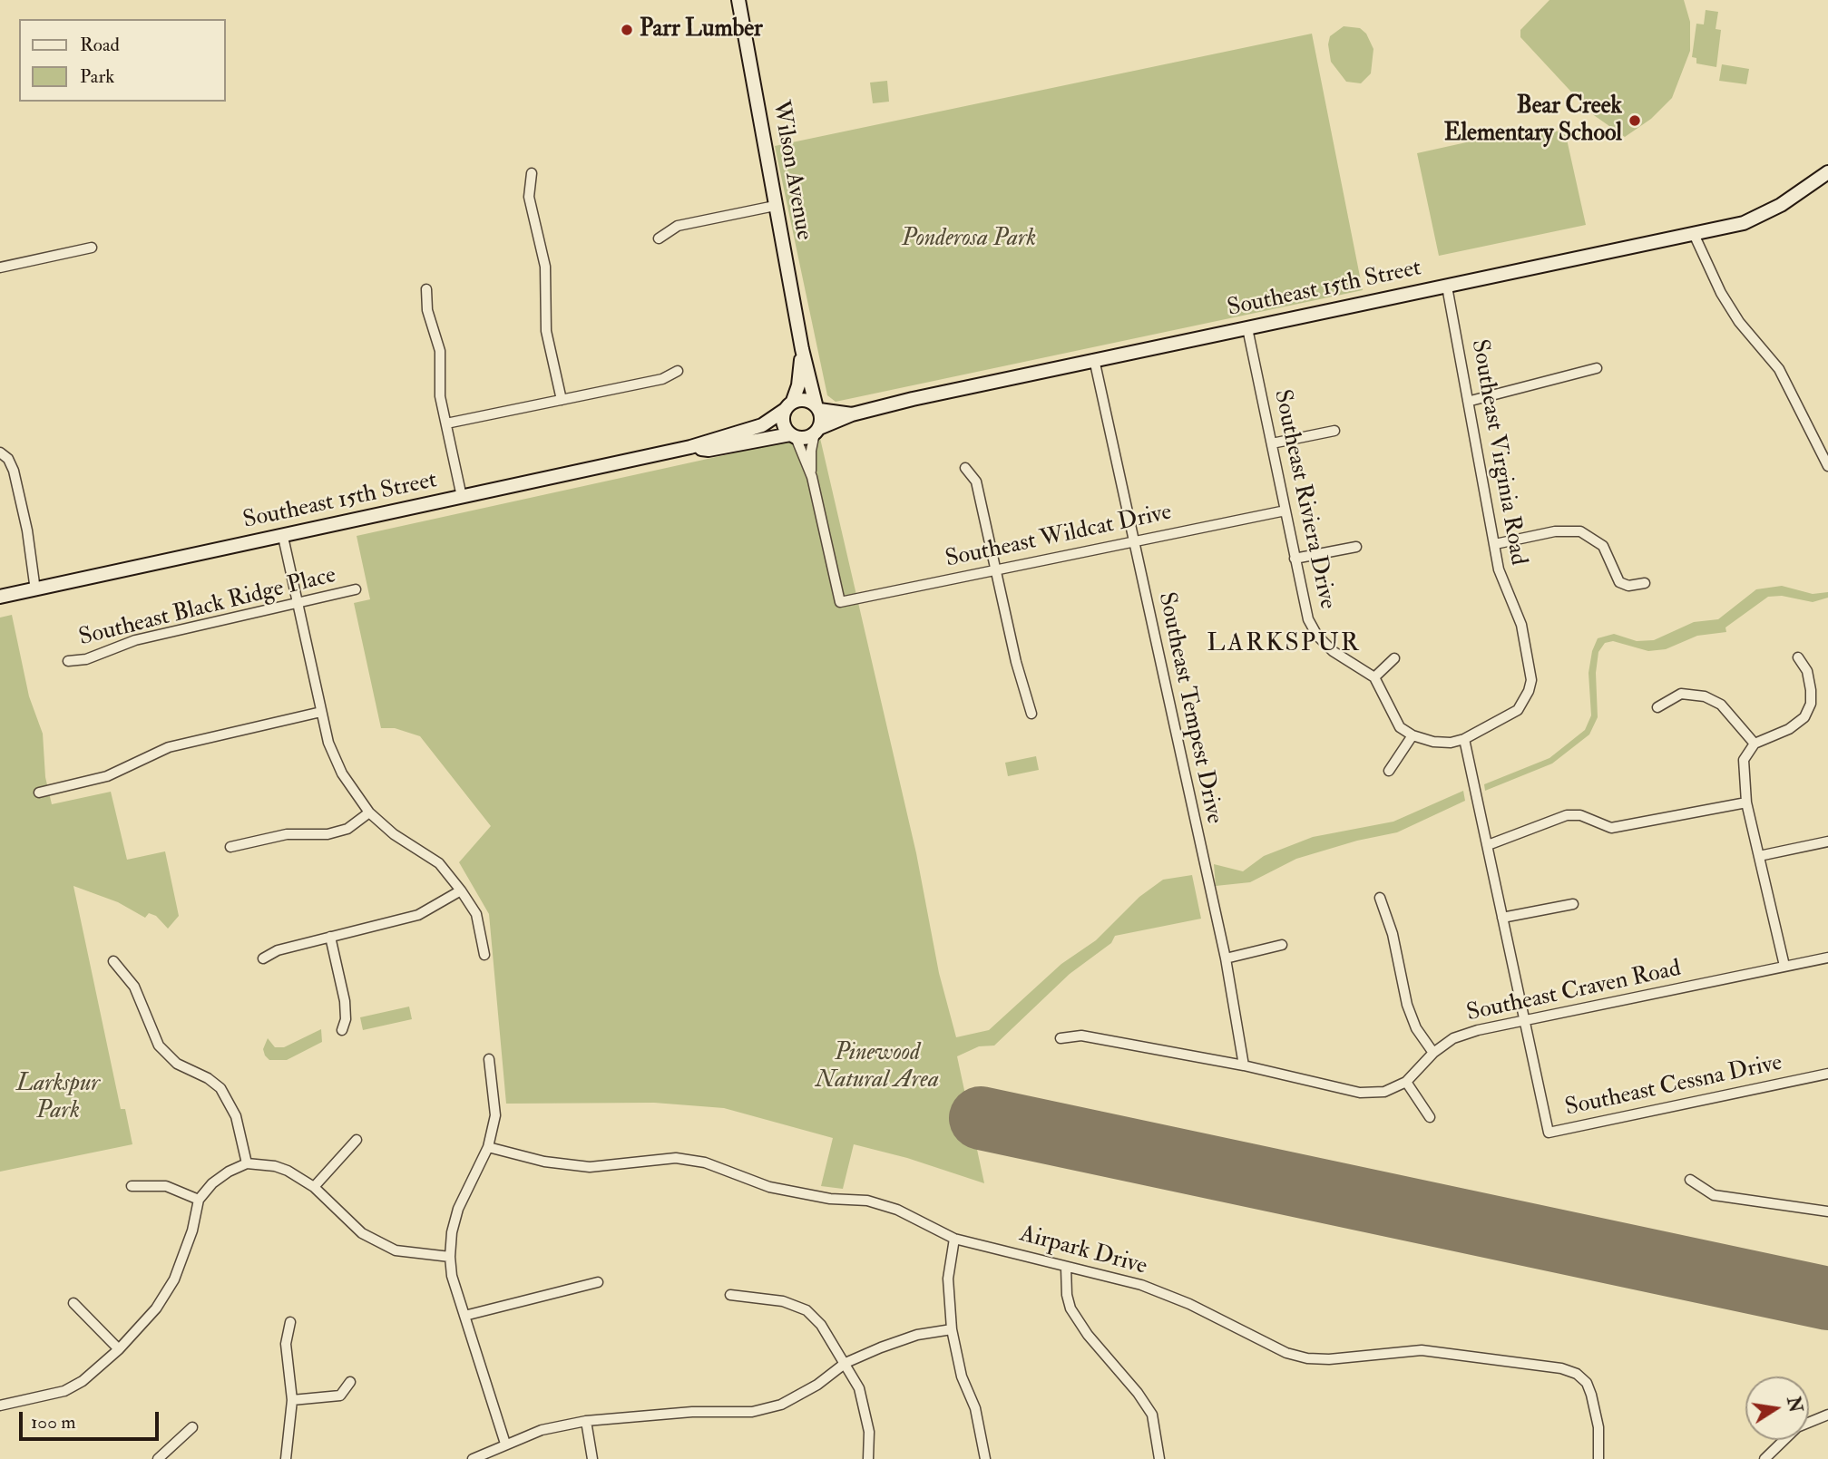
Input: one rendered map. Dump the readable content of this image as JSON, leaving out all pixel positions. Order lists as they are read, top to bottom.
{
  "streets": {
    "main road": ["Wilson Avenue", "Southeast 15th Street"],
    "street": [
      "Southeast Virginia Road",
      "Southeast Riviera Drive",
      "Southeast Wildcat Drive",
      "Southeast Black Ridge Place",
      "Southeast Tempest Drive",
      "Southeast Craven Road",
      "Southeast Cessna Drive",
      "Airpark Drive"
    ]
  },
  "crossings": [
    ["Wilson Avenue", "Southeast 15th Street"],
    ["Southeast 15th Street", "Southeast Virginia Road"],
    ["Southeast 15th Street", "Southeast Riviera Drive"],
    ["Southeast 15th Street", "Southeast Tempest Drive"],
    ["Southeast Virginia Road", "Southeast Cessna Drive"],
    ["Southeast Riviera Drive", "Southeast Wildcat Drive"],
    ["Southeast Wildcat Drive", "Southeast Tempest Drive"],
    ["Southeast Tempest Drive", "Southeast Craven Road"],
    ["Southeast Craven Road", "Southeast Cessna Drive"]
  ],
  "districts": ["LARKSPUR"],
  "parks": ["Ponderosa Park", "Pinewood Natural Area", "Larkspur Park"],
  "places": ["Parr Lumber", "Bear Creek Elementary School"],
  "legend": ["Road", "Park"],
  "scale_bar": "100 m",
  "north": "right"
}
